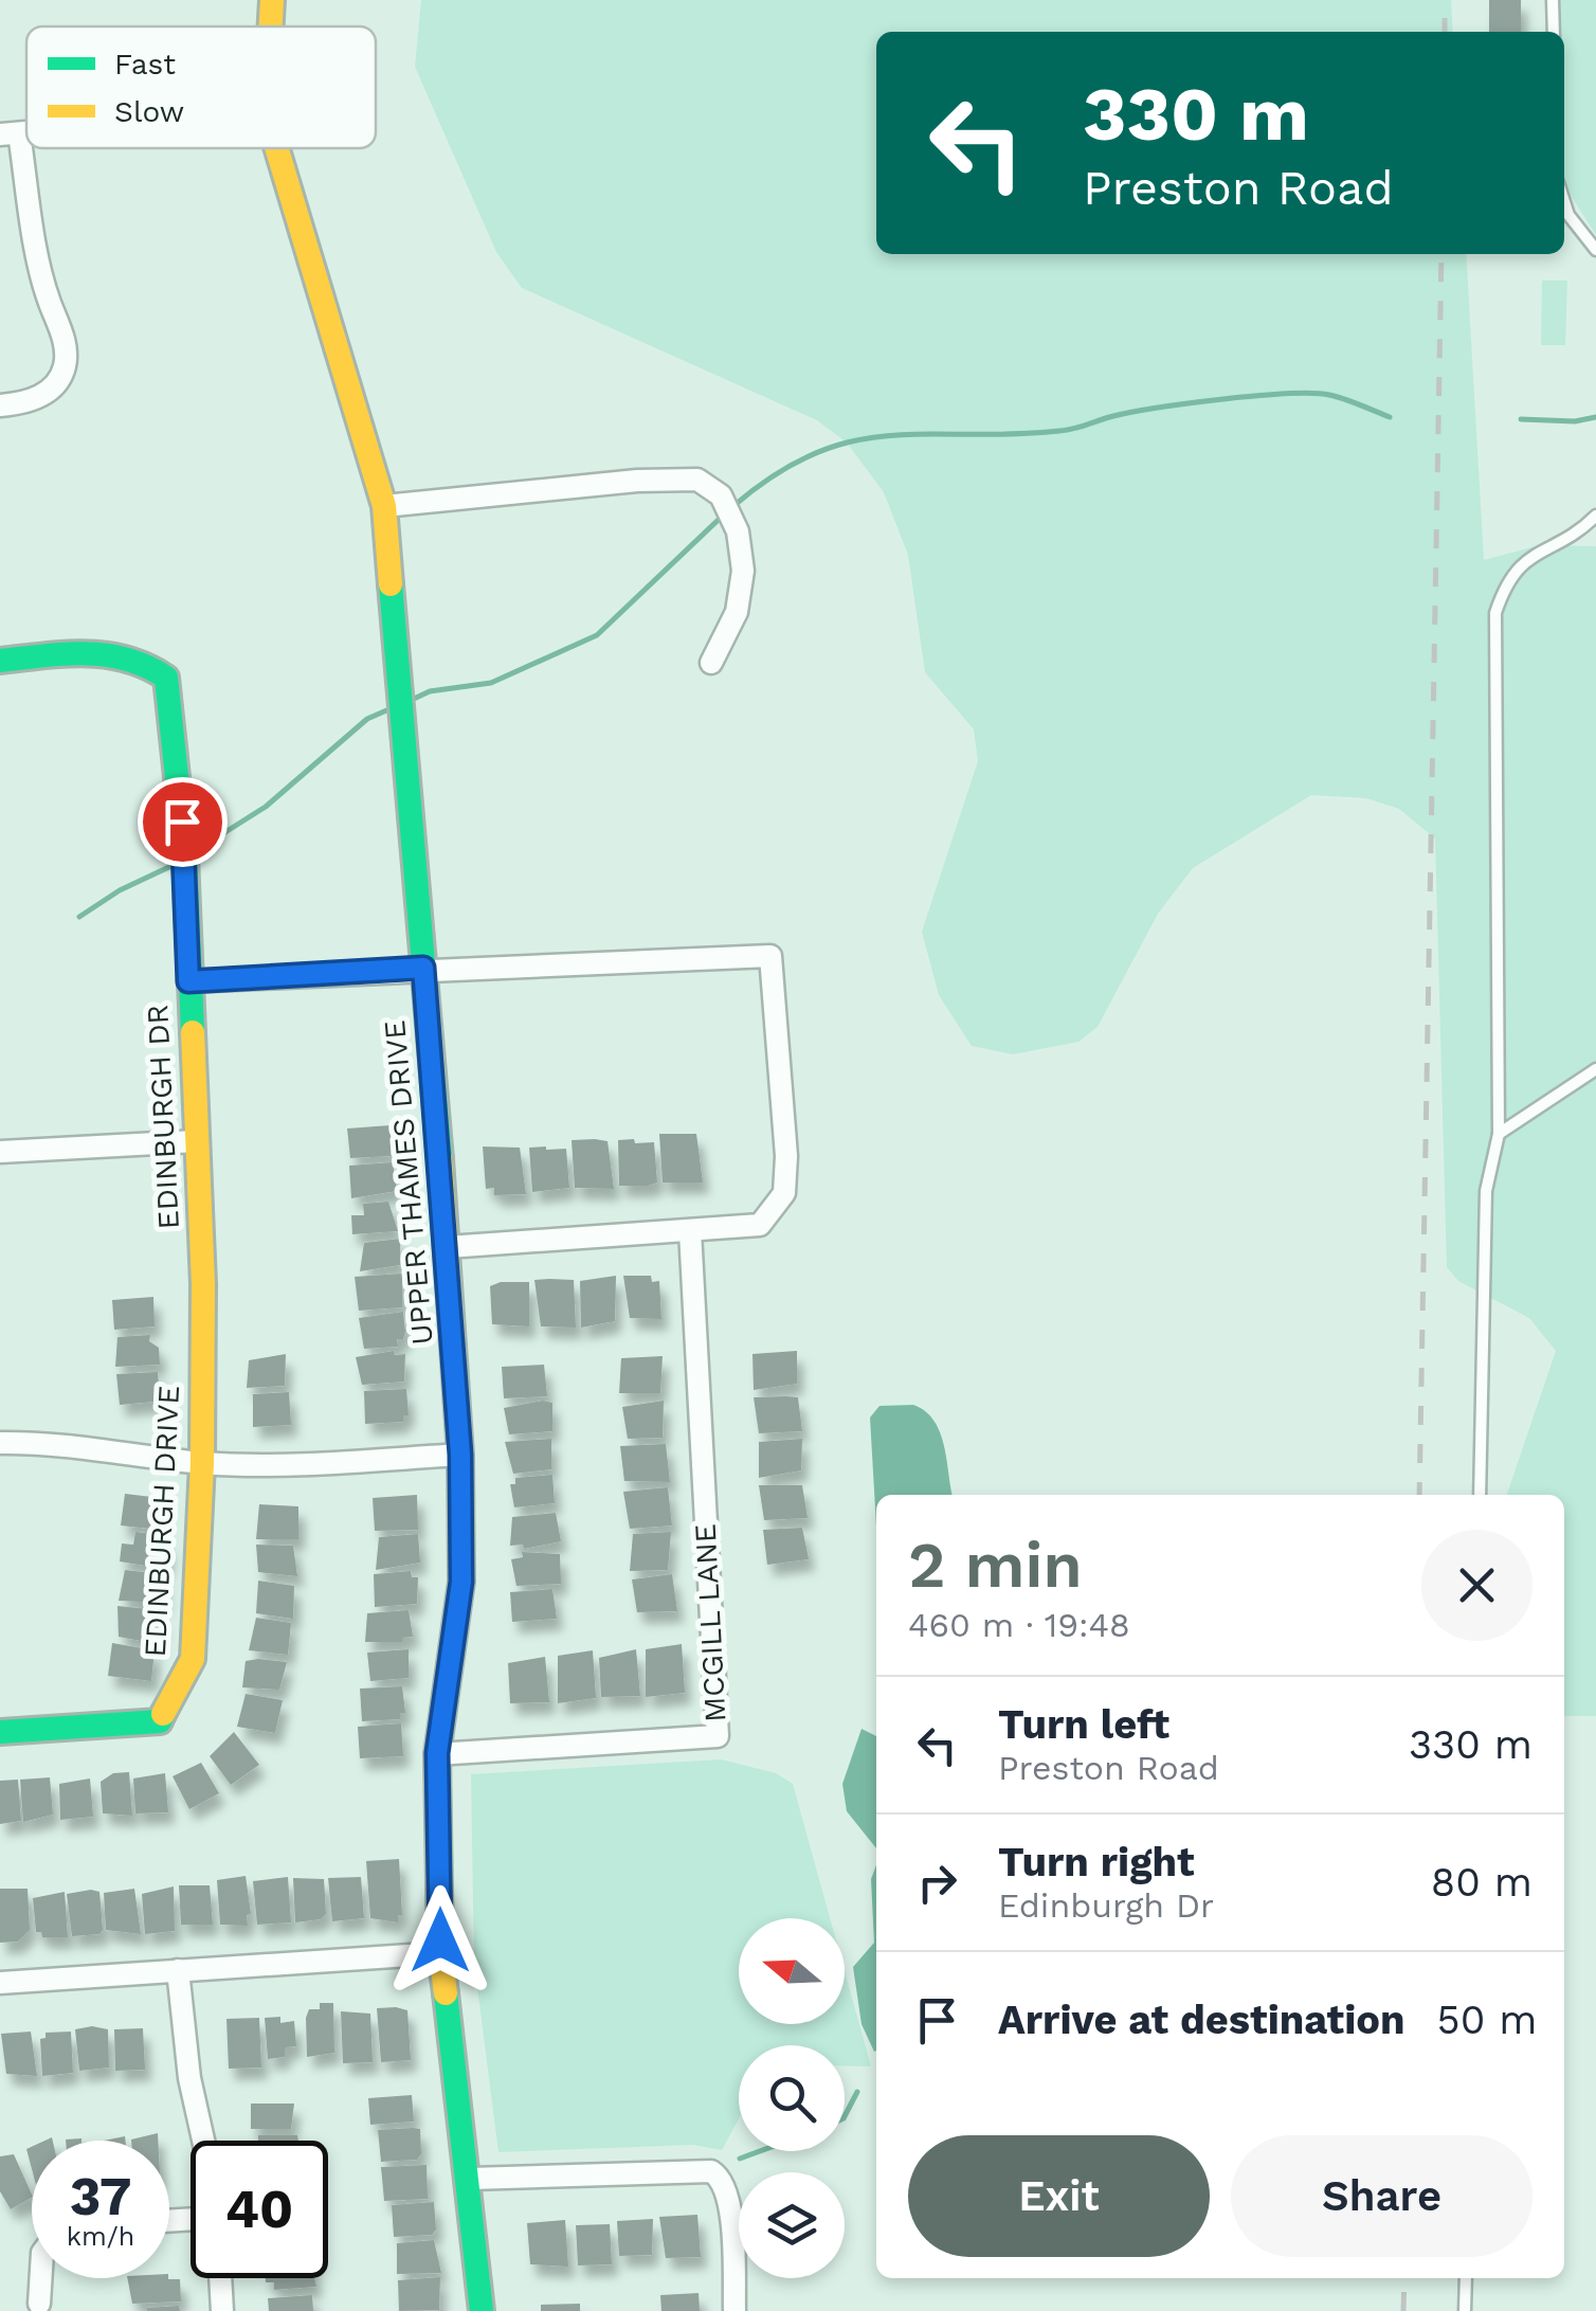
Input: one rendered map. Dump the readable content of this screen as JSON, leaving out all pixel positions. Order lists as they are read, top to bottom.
{
  "streets": {
    "street": [
      "EDINBURGH DR",
      "UPPER THAMES DRIVE",
      "EDINBURGH DRIVE",
      "MCGILL LANE"
    ]
  },
  "crossings": [
    ["EDINBURGH DR", "EDINBURGH DRIVE"],
    ["UPPER THAMES DRIVE", "MCGILL LANE"]
  ],
  "legend": ["Fast", "Slow"],
  "north": "left",
  "page": {
    "turn": ["330 m", "Preston Road"],
    "heading": ["2 min", "460 m · 19:48"],
    "list": [
      {
        "name": "Turn left",
        "note": "Preston Road",
        "value": "330 m"
      },
      {
        "name": "Turn right",
        "note": "Edinburgh Dr",
        "value": "80 m"
      },
      {
        "name": "Arrive at destination",
        "value": "50 m"
      }
    ],
    "buttons": ["Exit", "Share"],
    "speed": "37 km/h",
    "limit": "40"
  }
}
